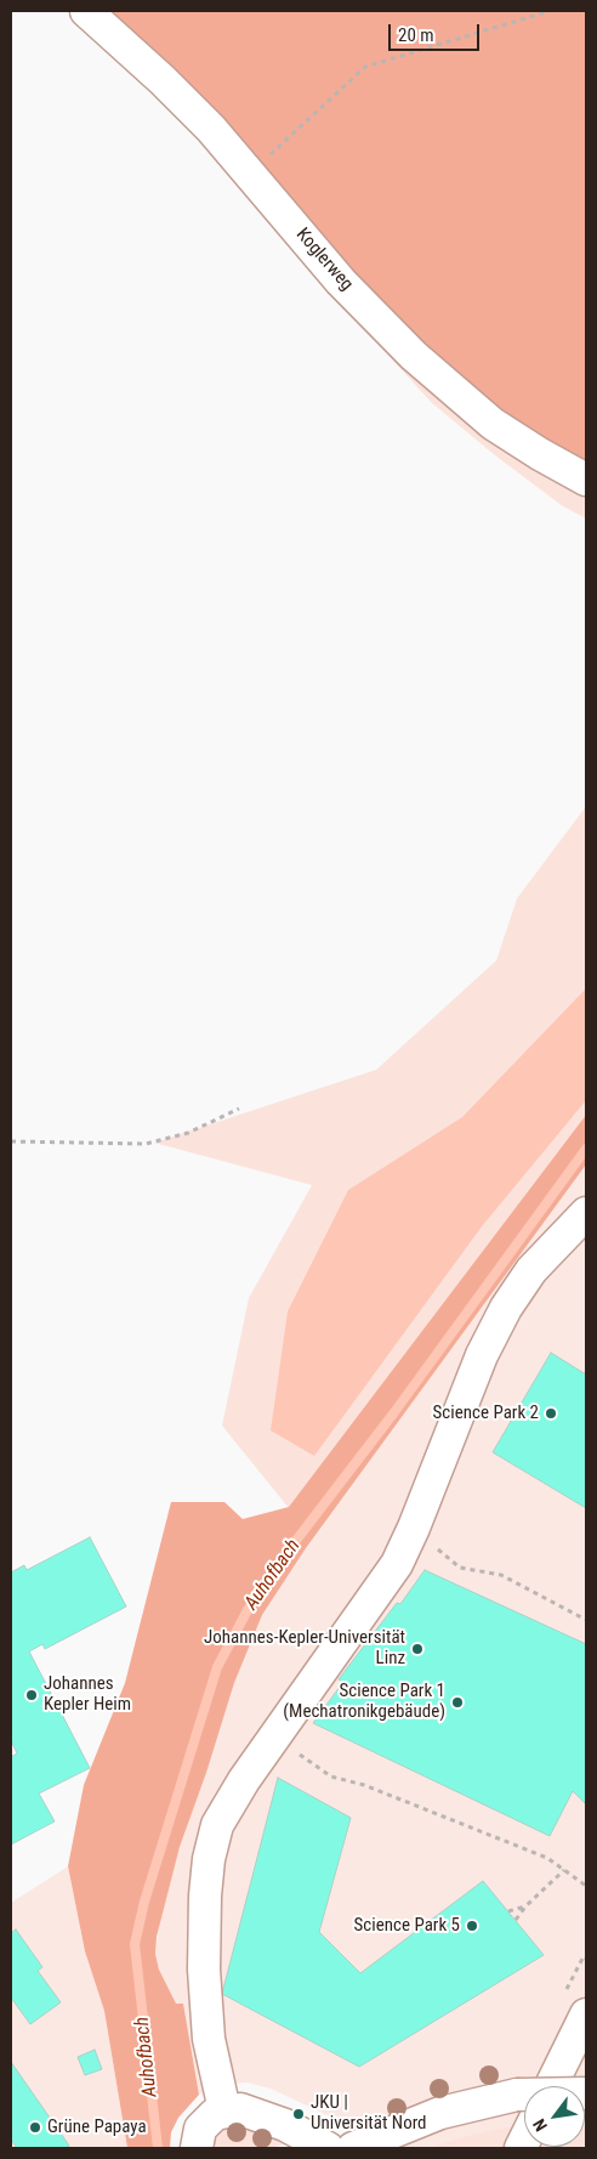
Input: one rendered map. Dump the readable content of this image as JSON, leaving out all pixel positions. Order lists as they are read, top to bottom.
{
  "streets": {
    "street": ["Koglerweg"]
  },
  "water": ["Auhofbach"],
  "places": [
    "Science Park 2",
    "Johannes-Kepler-Universität Linz",
    "Johannes Kepler Heim",
    "Science Park 1 (Mechatronikgebäude)",
    "Science Park 5",
    "JKU | Universität Nord",
    "Grüne Papaya"
  ],
  "scale_bar": "20 m",
  "north": "bottom left"
}
